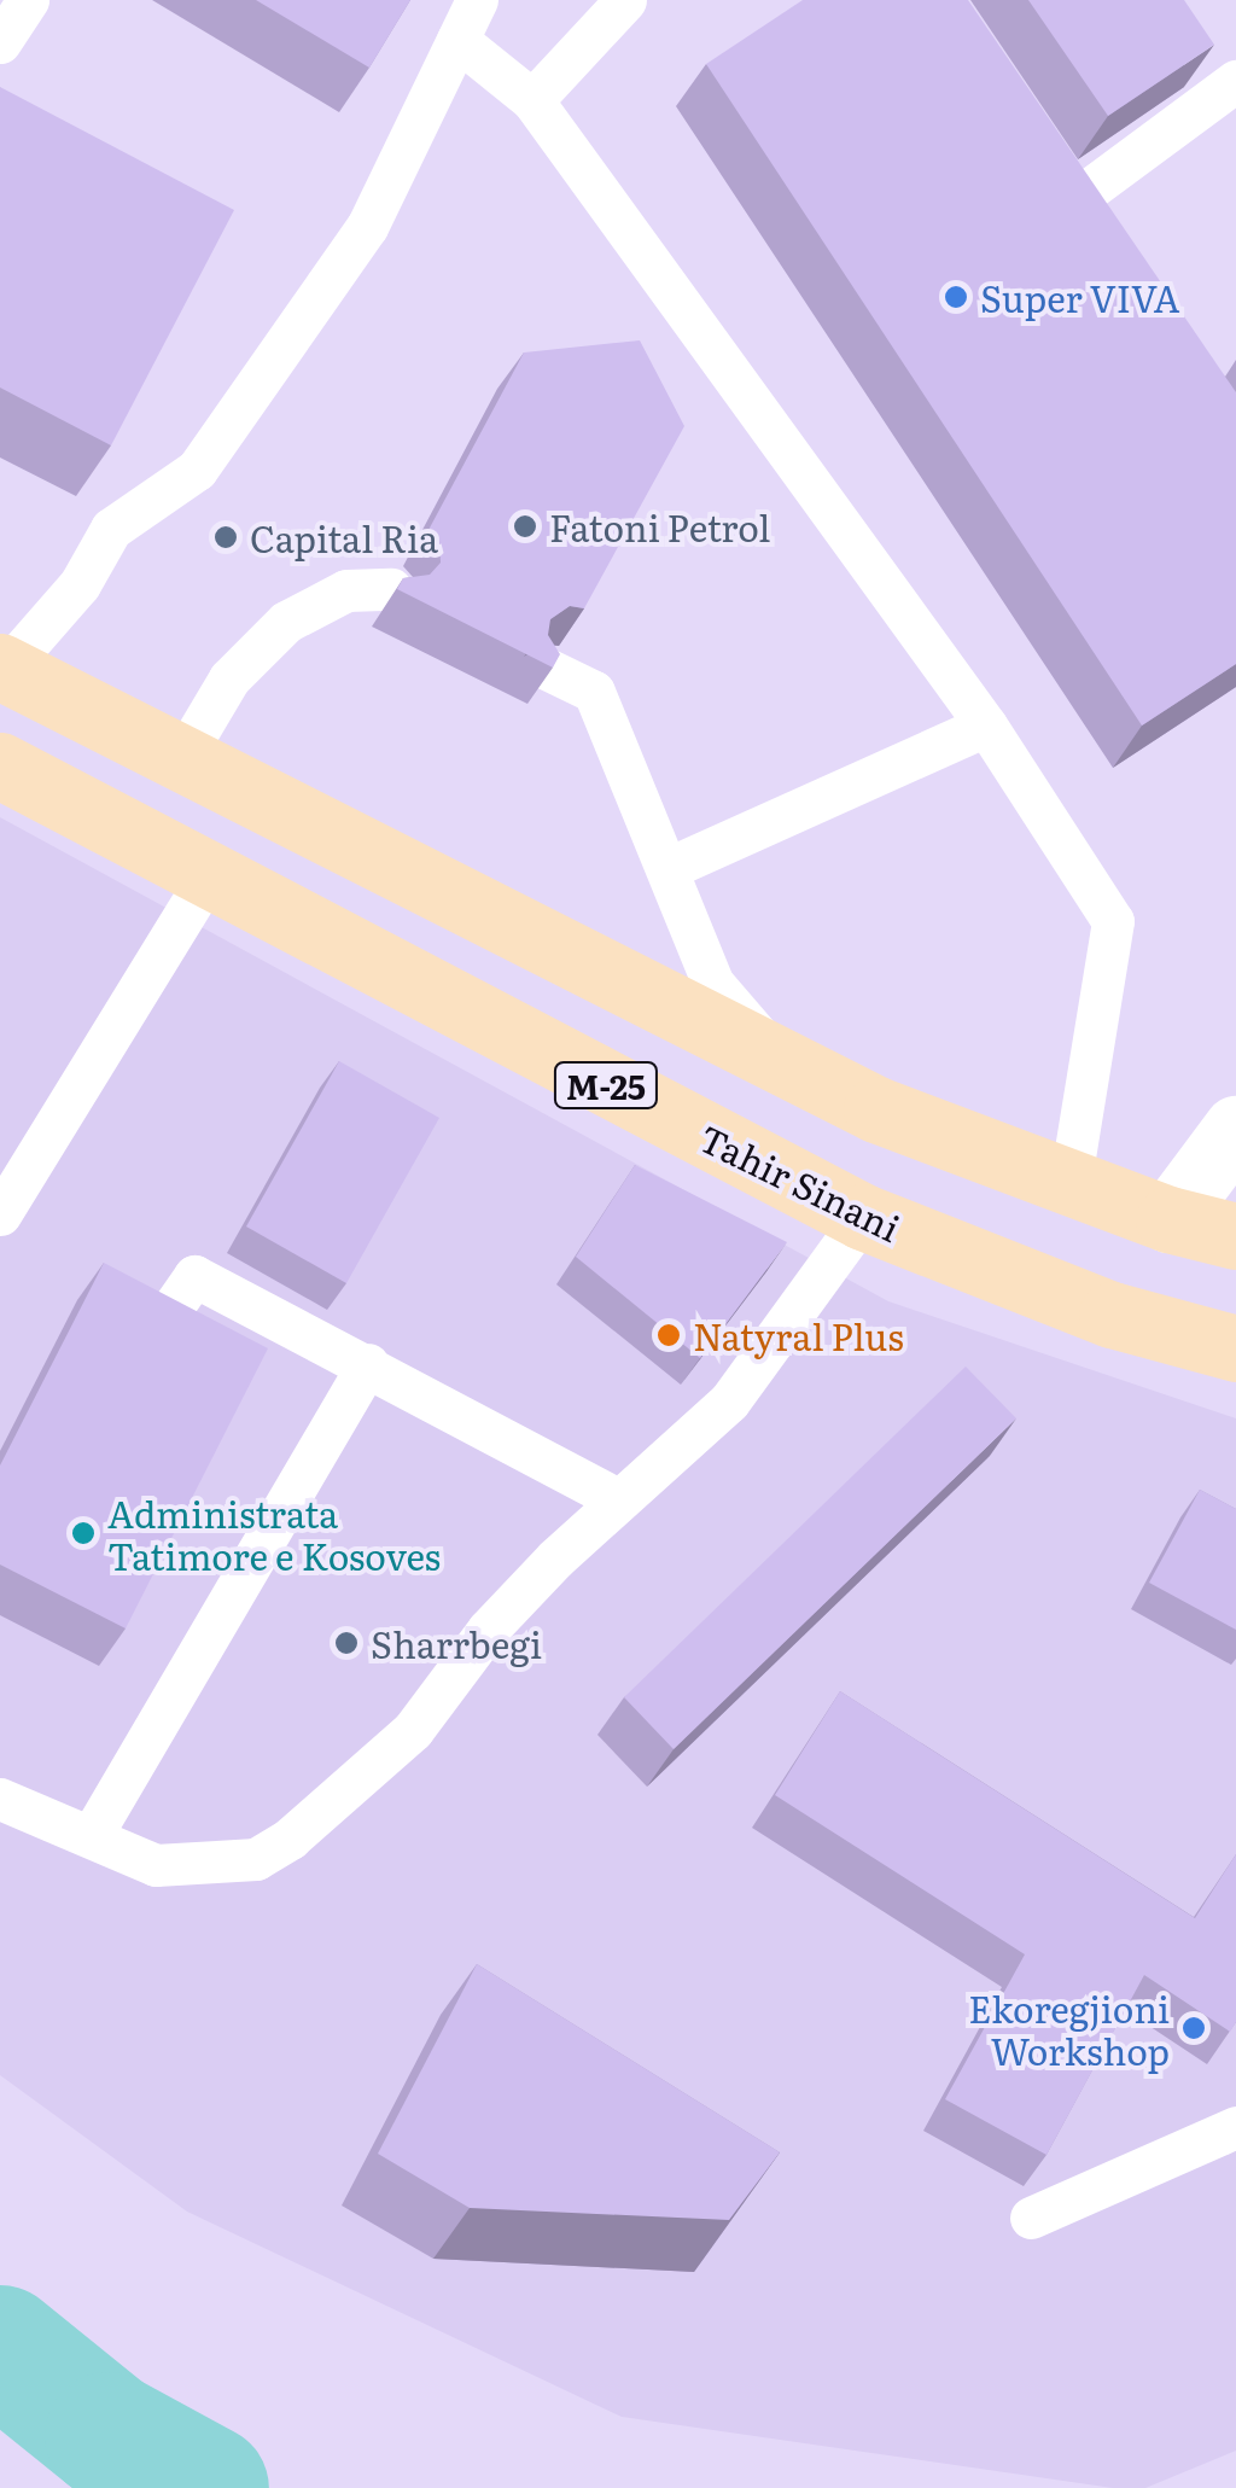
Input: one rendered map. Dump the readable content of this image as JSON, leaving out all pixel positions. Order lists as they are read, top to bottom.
{
  "streets": {
    "main road": ["M-25", "Tahir Sinani"]
  },
  "places": [
    "Super VIVA",
    "Fatoni Petrol",
    "Capital Ria",
    "Natyral Plus",
    "Administrata Tatimore e Kosoves",
    "Sharrbegi",
    "Ekoregjioni Workshop"
  ]
}
